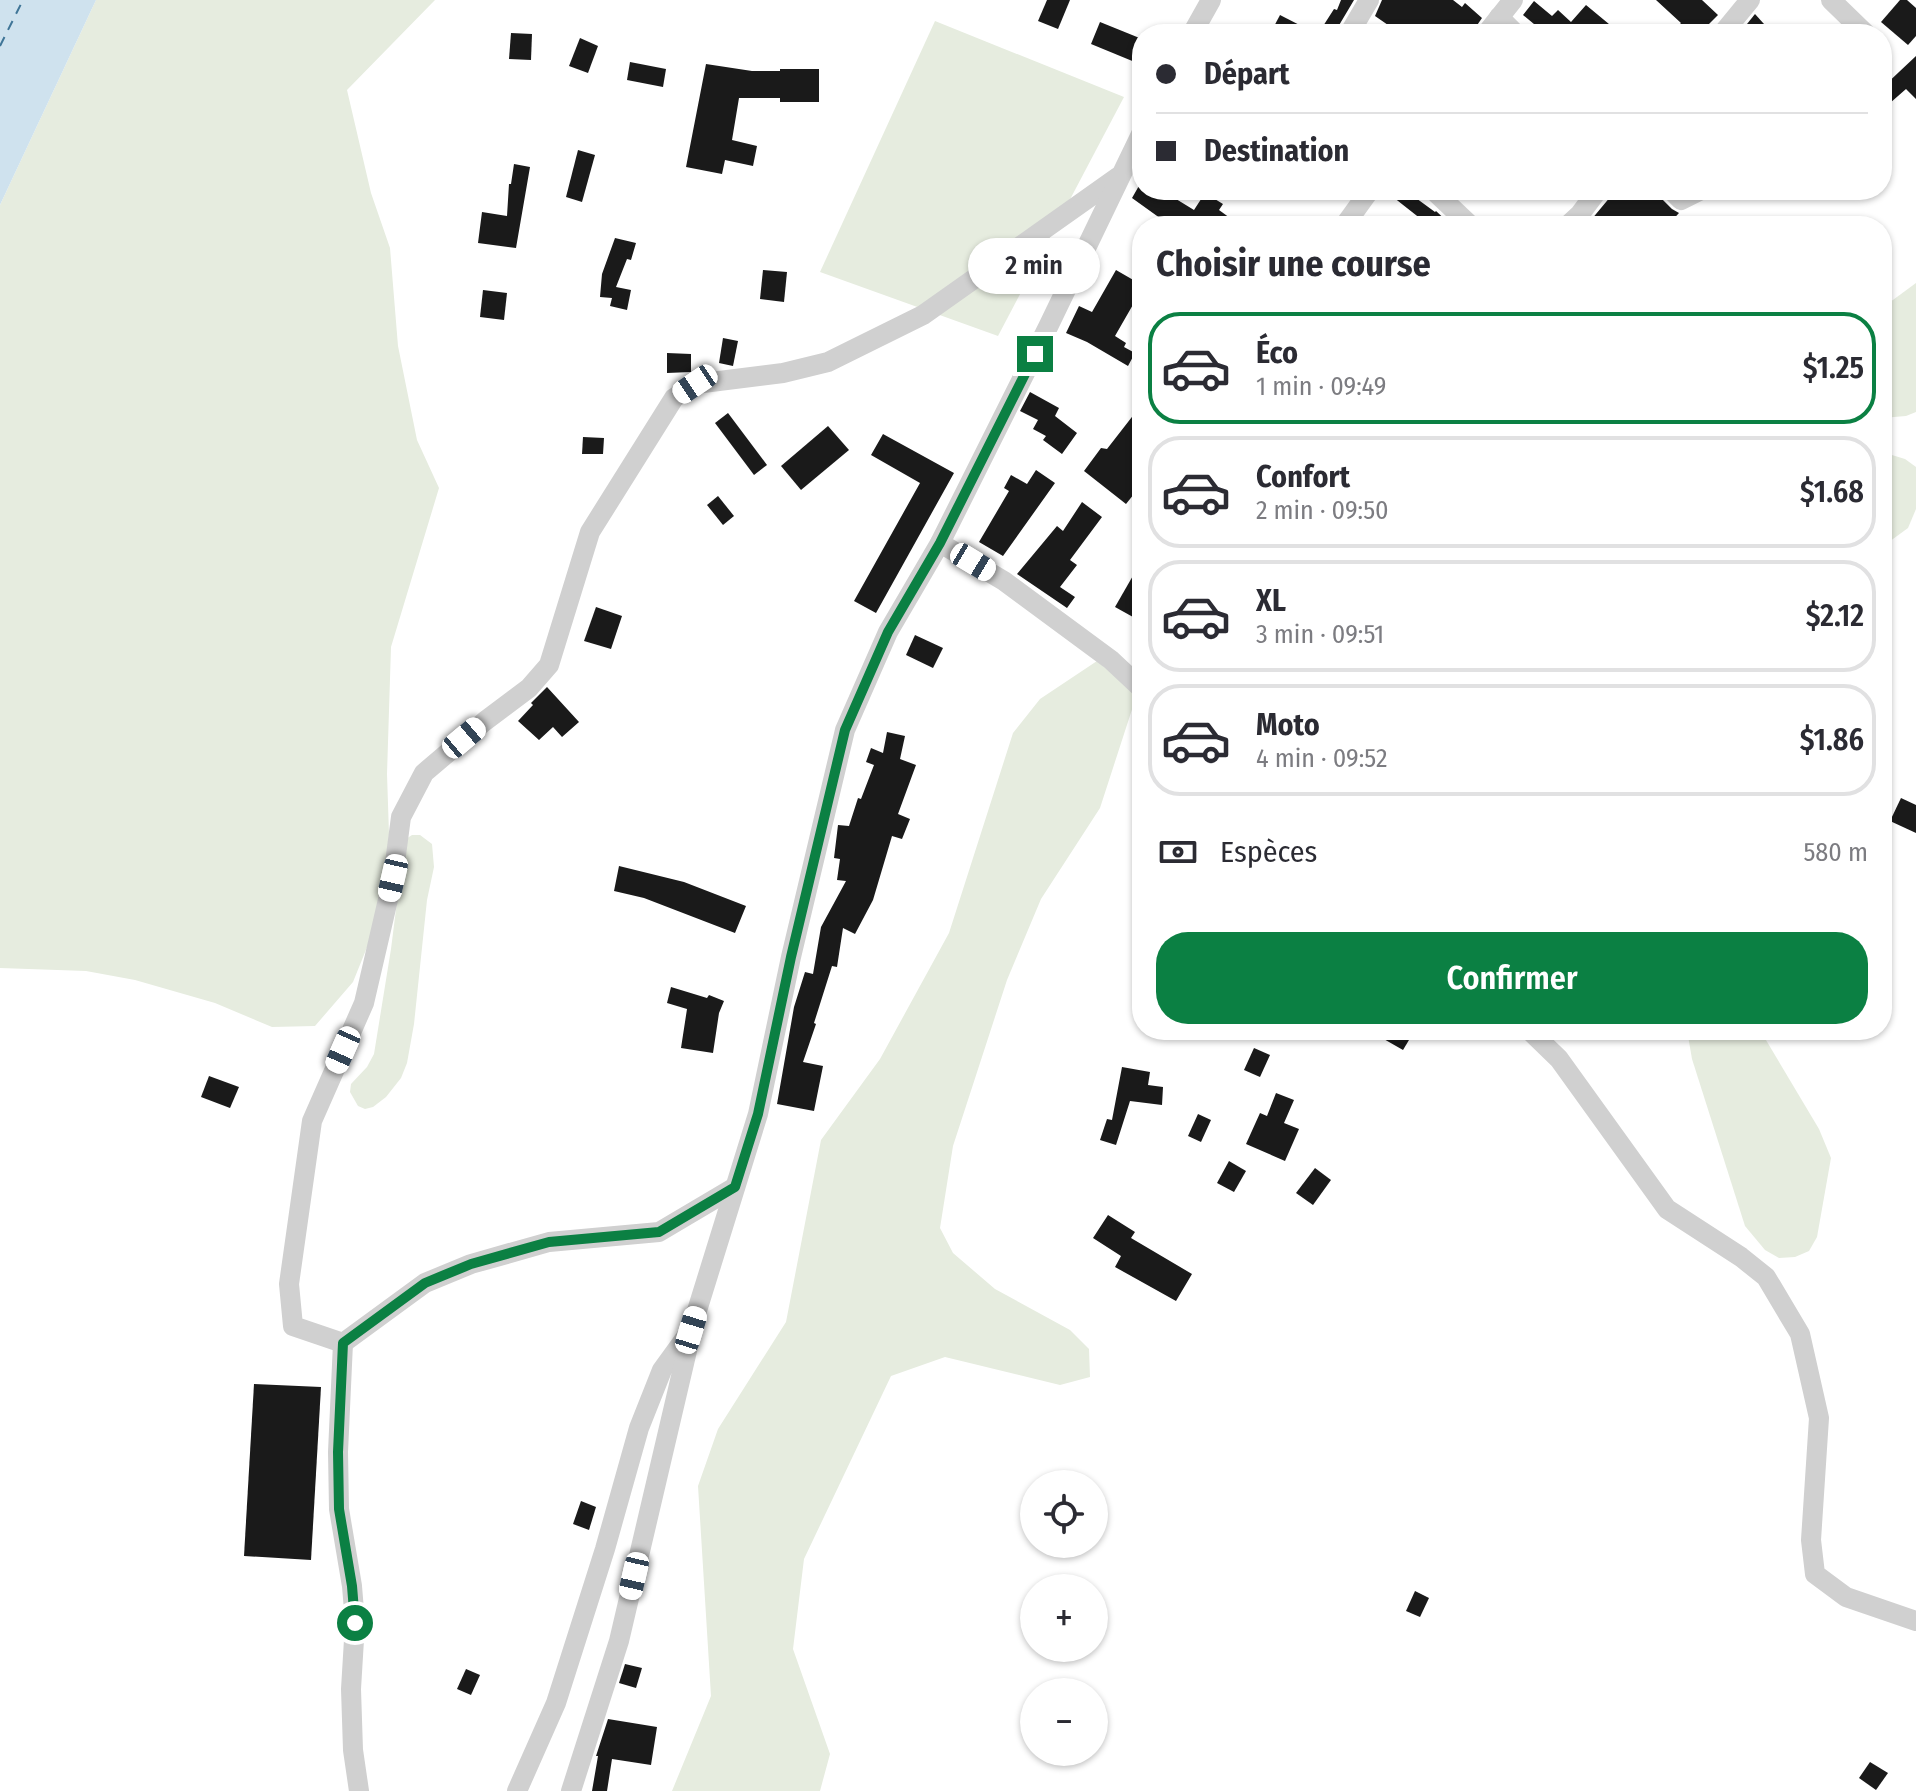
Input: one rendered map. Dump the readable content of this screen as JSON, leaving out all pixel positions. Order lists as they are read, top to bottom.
{
  "page": {
    "banner": ["Départ", "Destination"],
    "heading": "Choisir une course",
    "bubble": "2 min",
    "list": [
      {
        "name": "Éco",
        "note": "1 min · 09:49",
        "value": "$1.25"
      },
      {
        "name": "Confort",
        "note": "2 min · 09:50",
        "value": "$1.68"
      },
      {
        "name": "XL",
        "note": "3 min · 09:51",
        "value": "$2.12"
      },
      {
        "name": "Moto",
        "note": "4 min · 09:52",
        "value": "$1.86"
      }
    ],
    "pay": ["Espèces", "580 m"],
    "buttons": "Confirmer",
    "map_buttons": ["+", "−"]
  }
}
